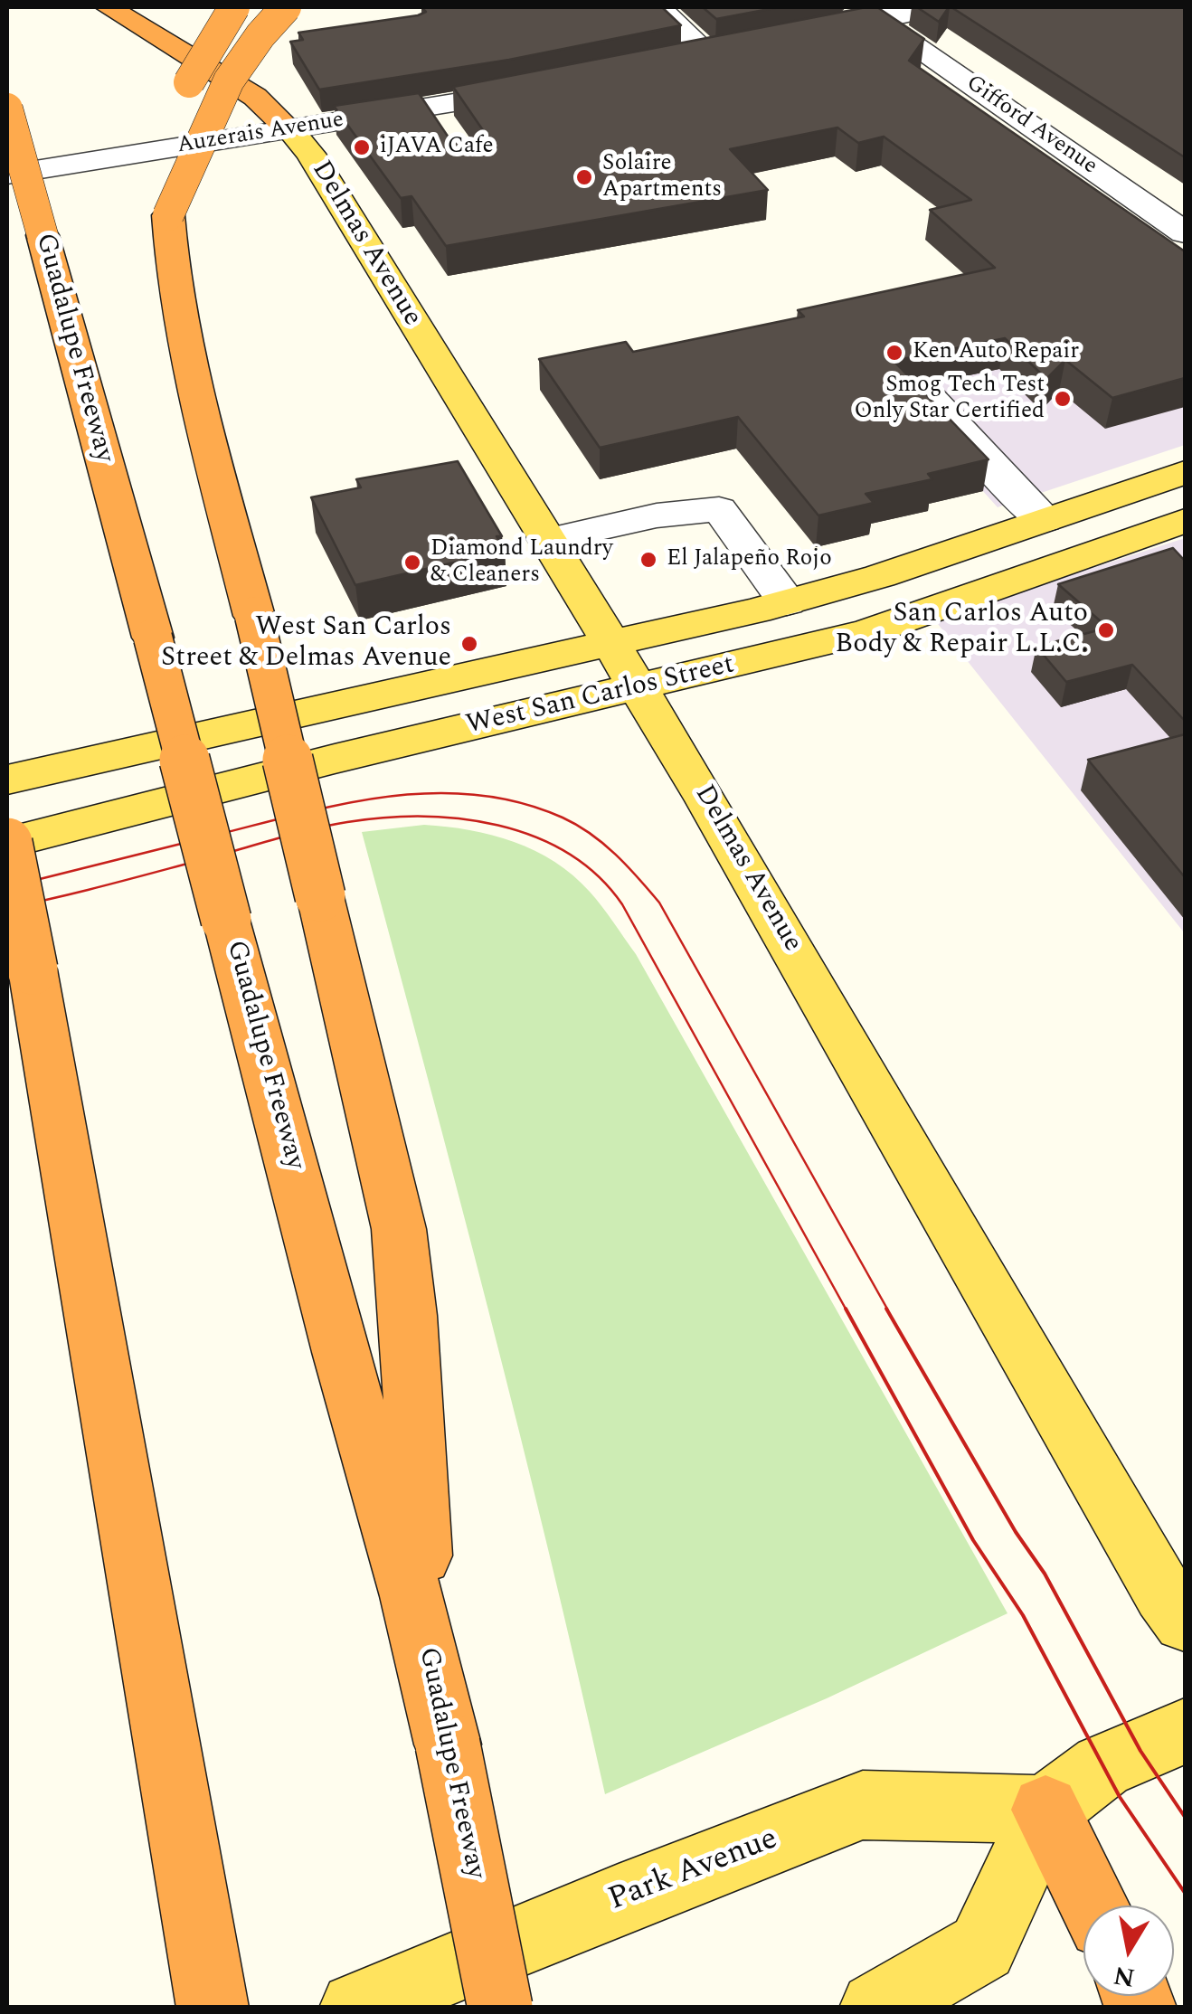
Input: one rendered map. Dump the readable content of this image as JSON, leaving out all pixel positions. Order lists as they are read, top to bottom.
{
  "streets": {
    "highway": ["Guadalupe Freeway"],
    "main road": ["Delmas Avenue", "West San Carlos Street", "Park Avenue"],
    "street": ["Gifford Avenue", "Auzerais Avenue"]
  },
  "crossings": [
    ["Auzerais Avenue", "Delmas Avenue"],
    ["Delmas Avenue", "West San Carlos Street"]
  ],
  "places": [
    "iJAVA Cafe",
    "Solaire Apartments",
    "Ken Auto Repair",
    "Smog Tech Test Only Star Certified",
    "El Jalapeño Rojo",
    "Diamond Laundry & Cleaners",
    "San Carlos Auto Body & Repair L.L.C.",
    "West San Carlos Street & Delmas Avenue"
  ],
  "north": "bottom"
}
